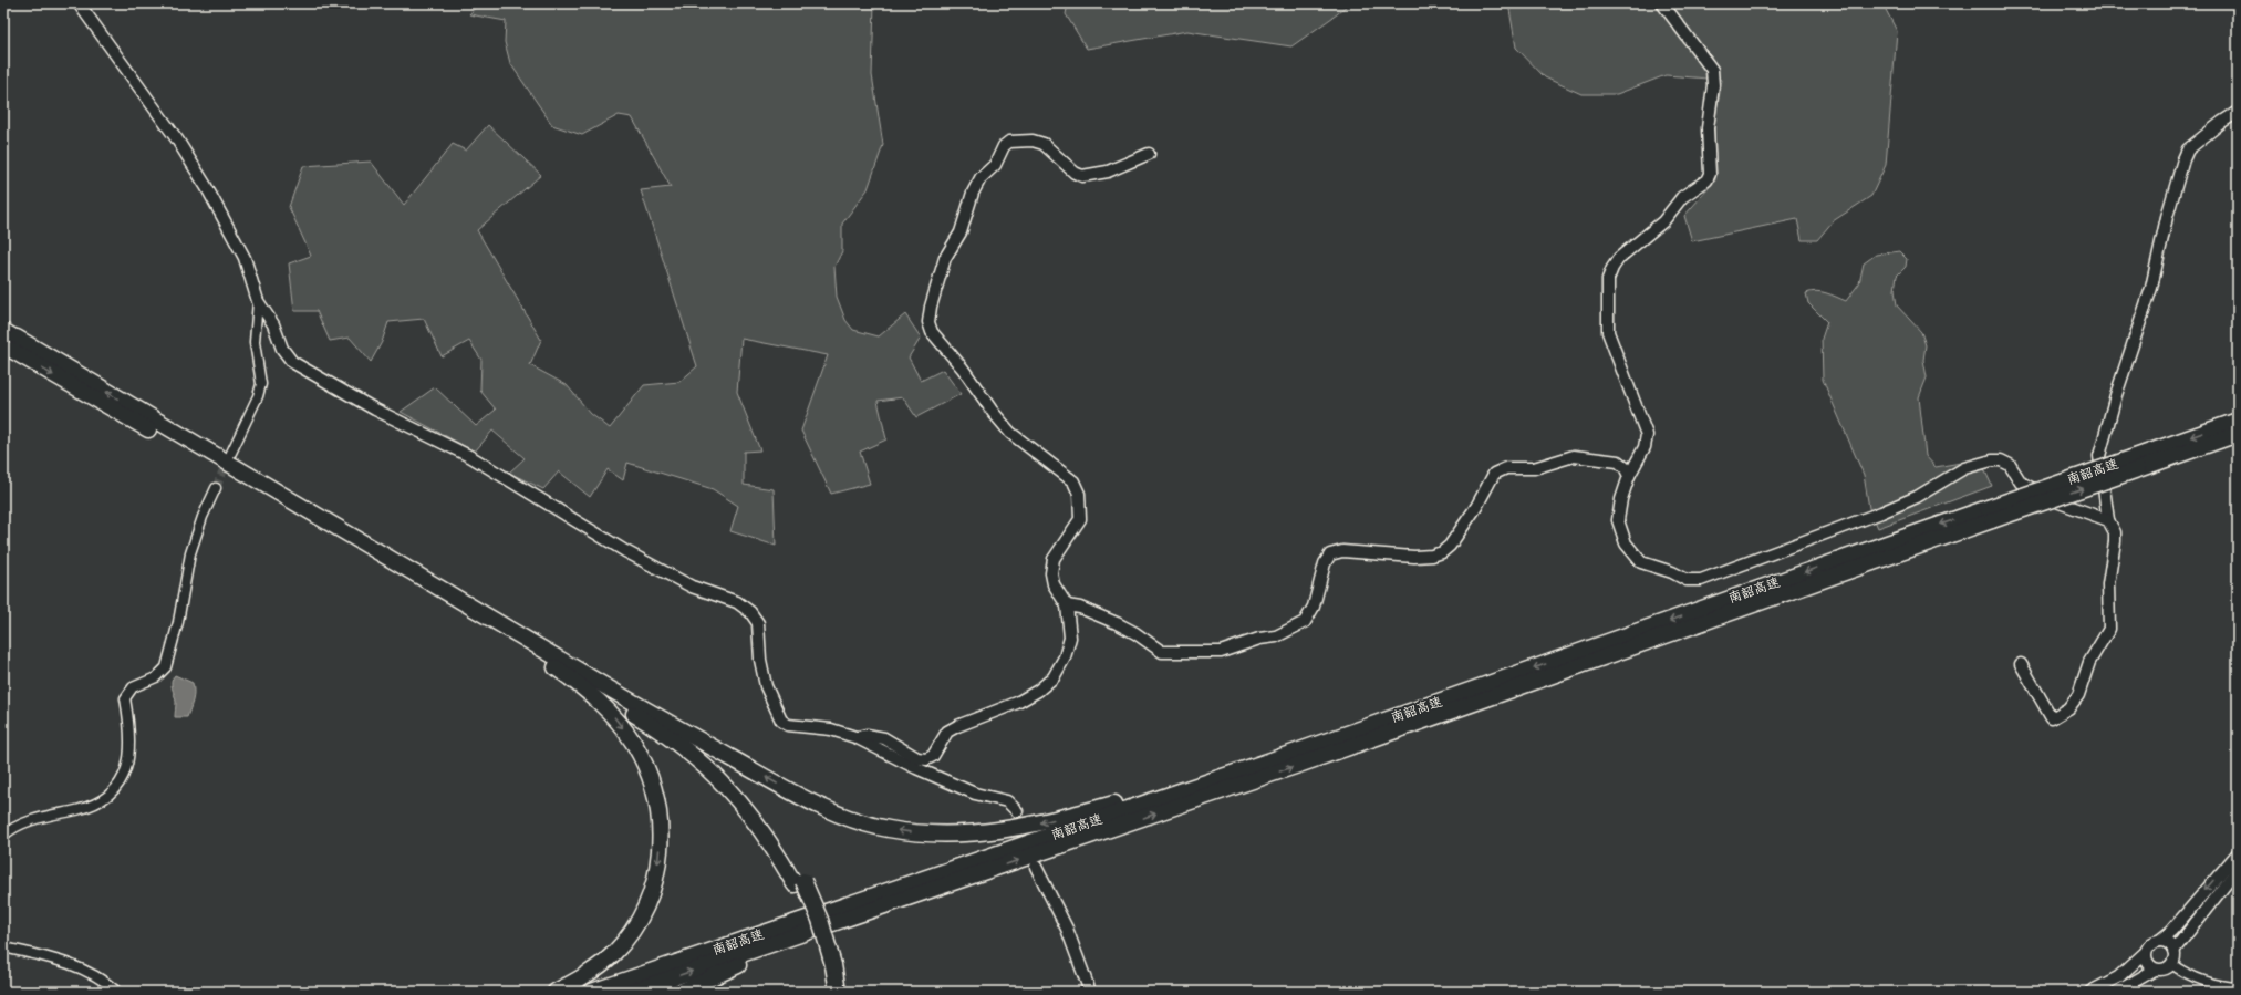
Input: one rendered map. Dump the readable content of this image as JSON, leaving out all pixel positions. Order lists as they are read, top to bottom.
{
  "streets": {
    "highway": ["南韶高速"]
  }
}
